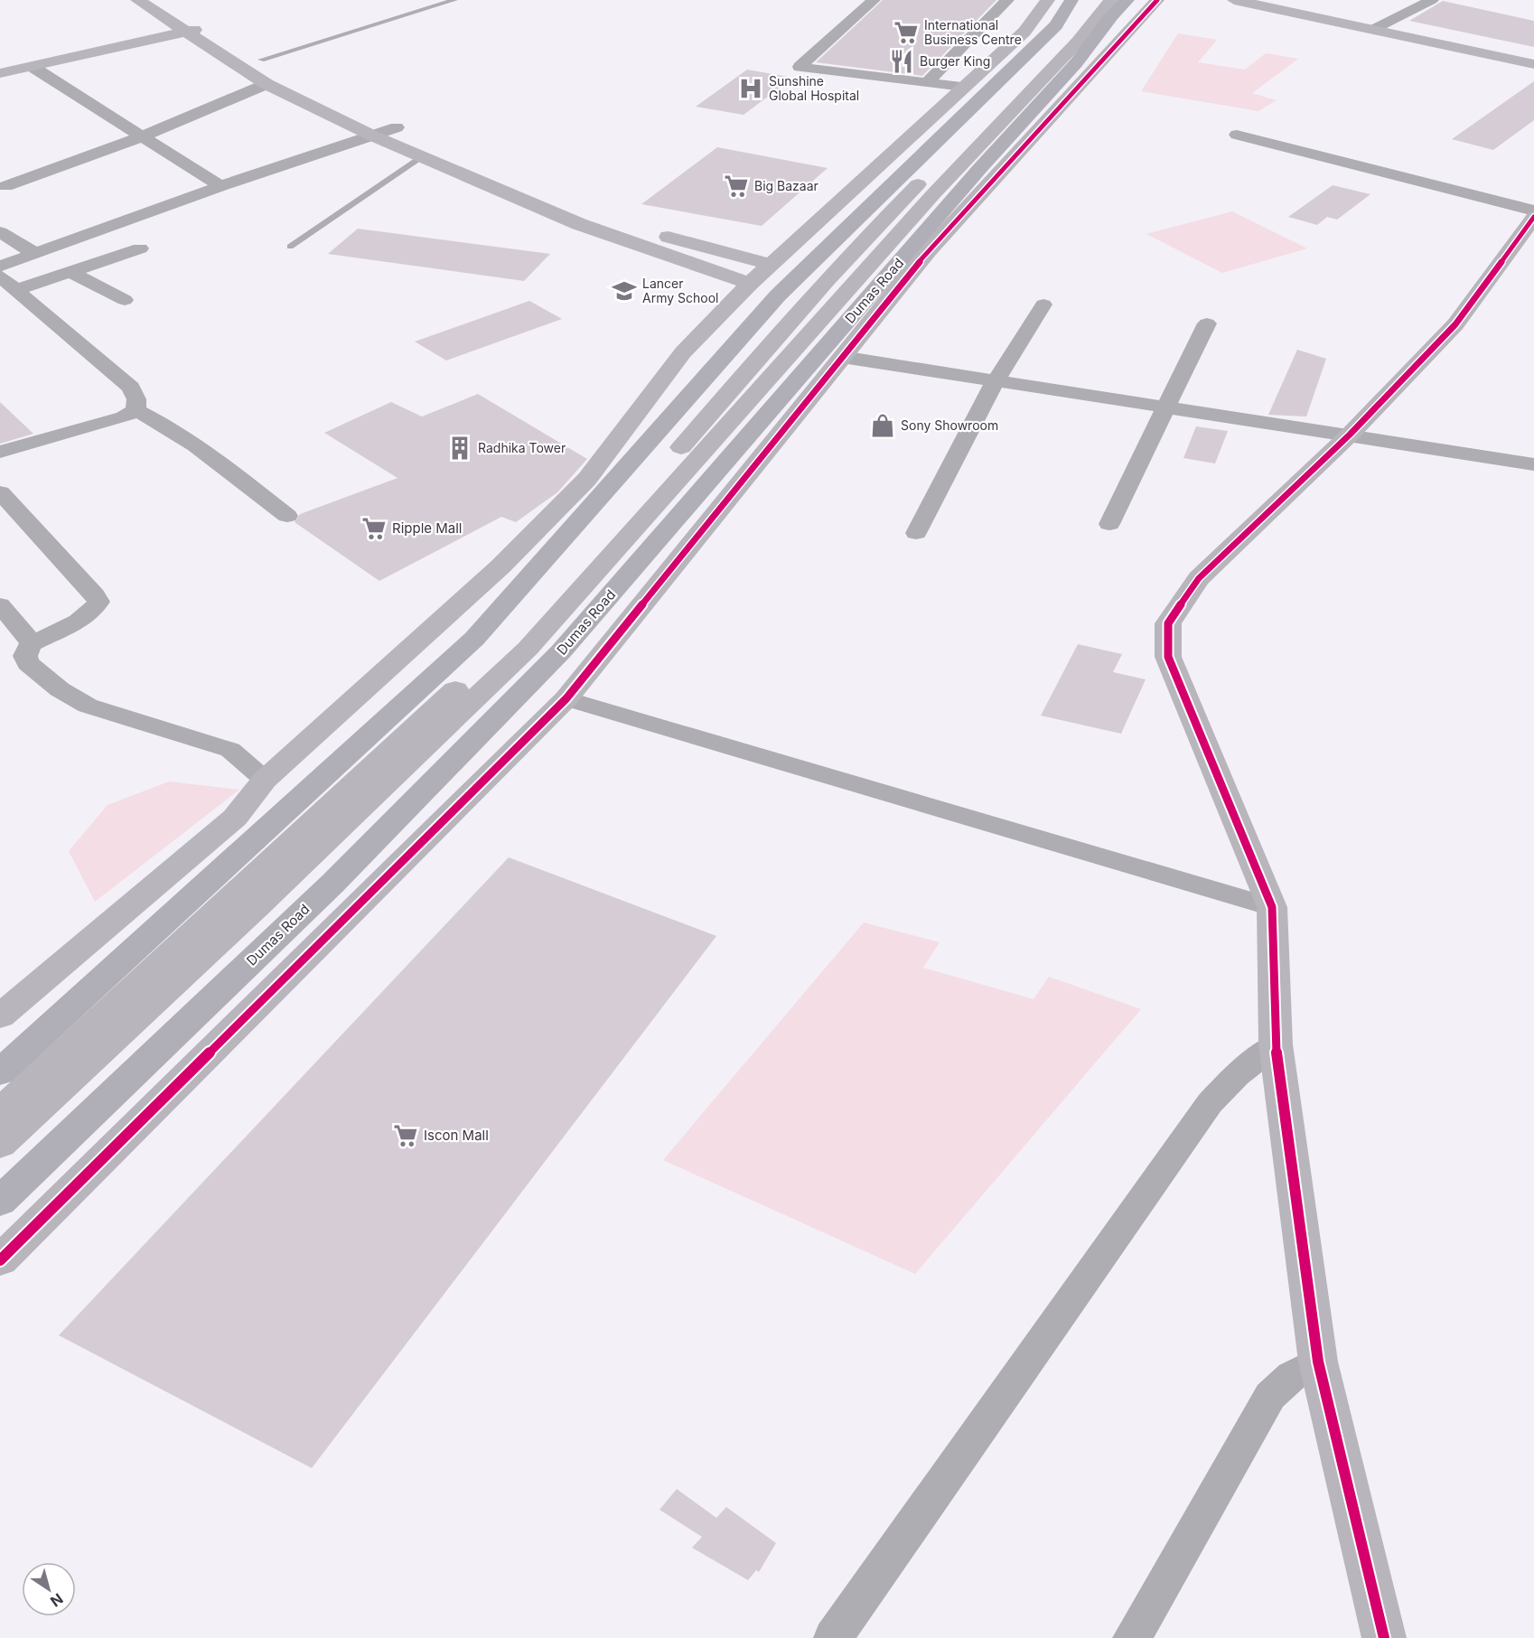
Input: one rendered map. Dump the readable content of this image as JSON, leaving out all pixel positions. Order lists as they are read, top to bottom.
{
  "streets": {
    "main road": ["Dumas Road"]
  },
  "places": {
    "supermarket": [
      "International Business Centre",
      "Big Bazaar",
      "Ripple Mall",
      "Iscon Mall"
    ],
    "restaurant": ["Burger King"],
    "hospital": ["Sunshine Global Hospital"],
    "school or university": ["Lancer Army School"],
    "shop": ["Sony Showroom"],
    "building": ["Radhika Tower"]
  },
  "north": "bottom right"
}
